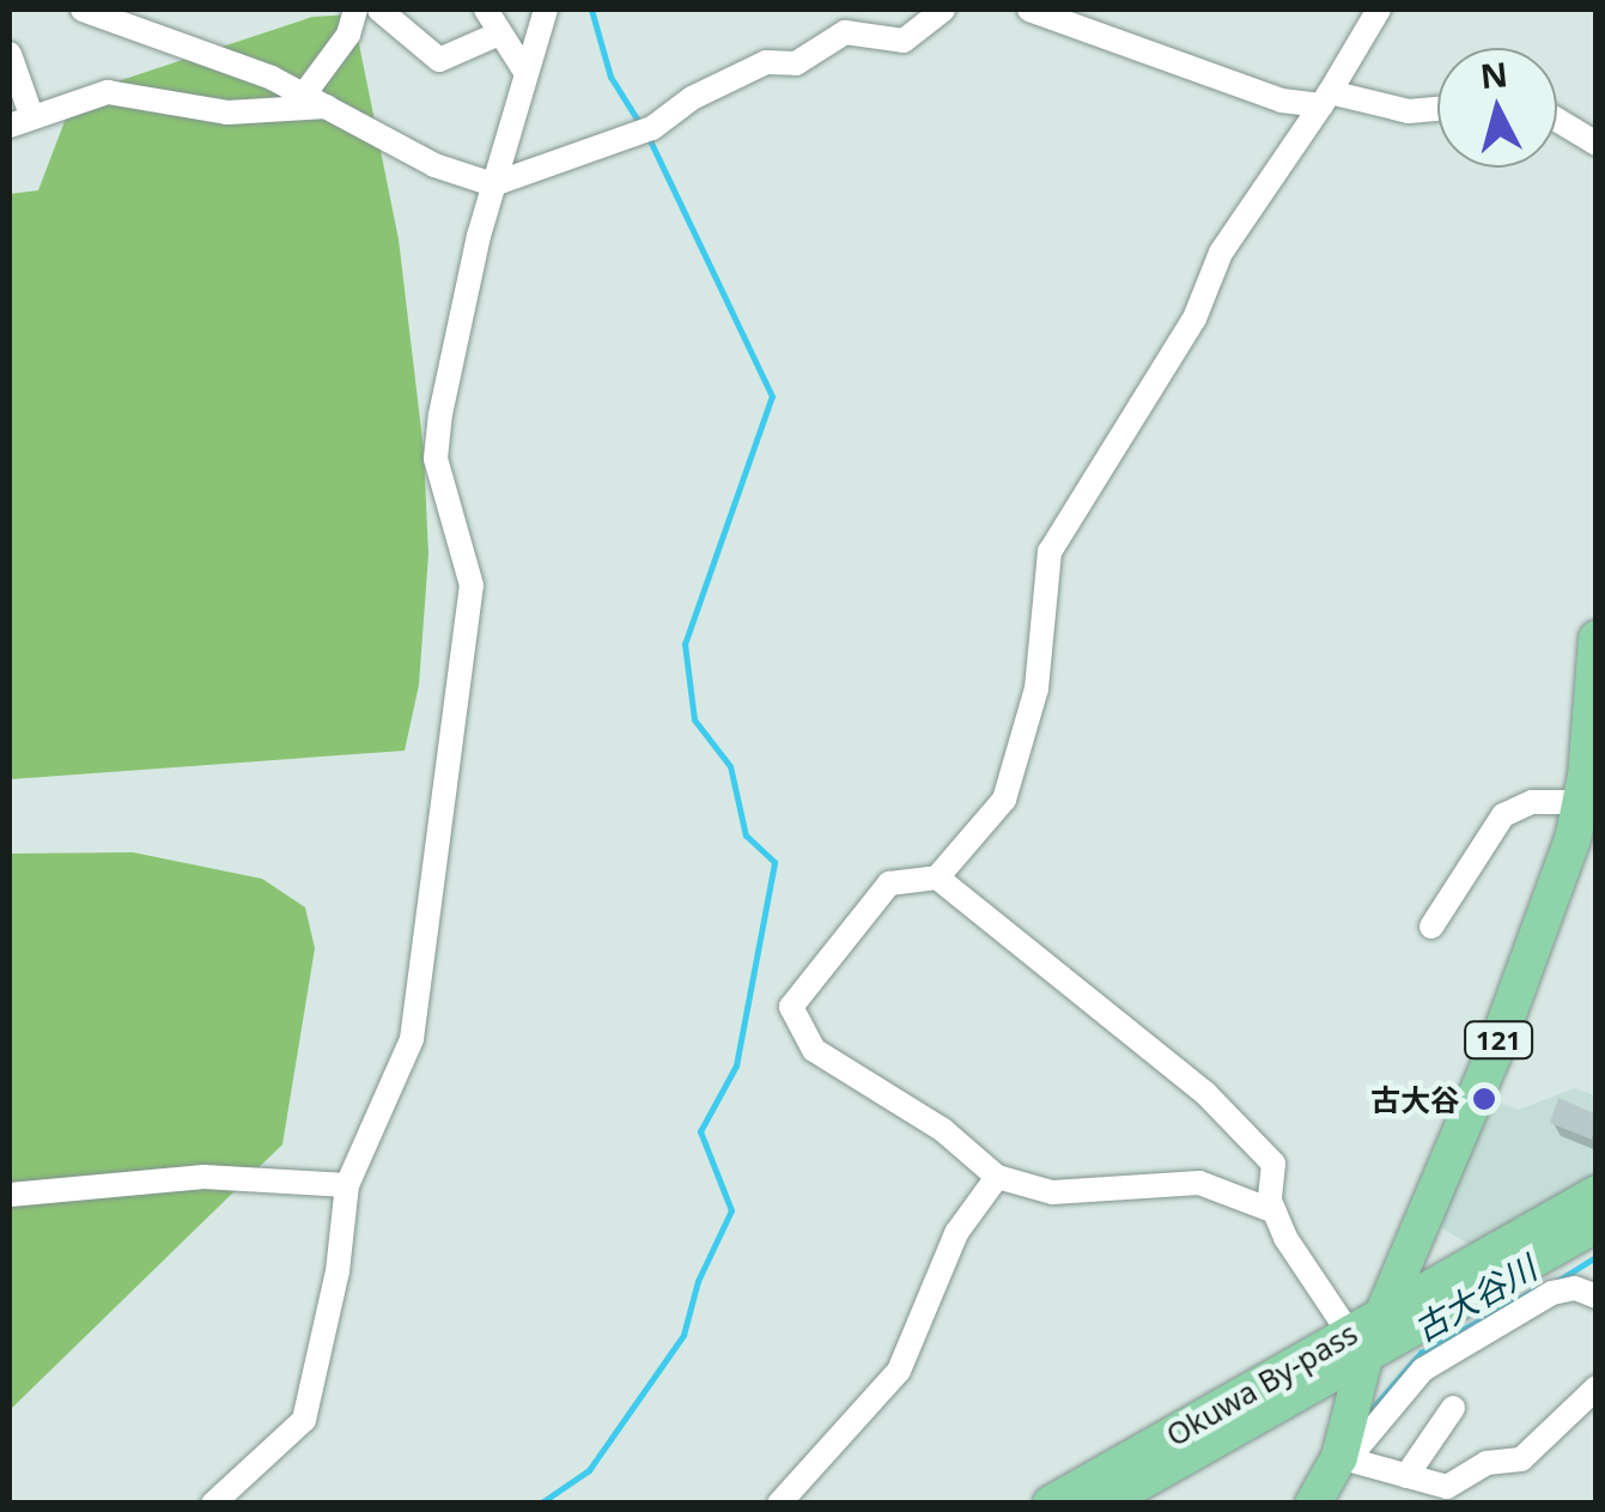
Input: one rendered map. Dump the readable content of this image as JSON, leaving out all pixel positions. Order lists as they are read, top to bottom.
{
  "streets": {
    "highway": ["121", "Okuwa By-pass"]
  },
  "crossings": [
    ["121", "Okuwa By-pass"]
  ],
  "water": ["古大谷川"],
  "places": ["古大谷"],
  "north": "top"
}
